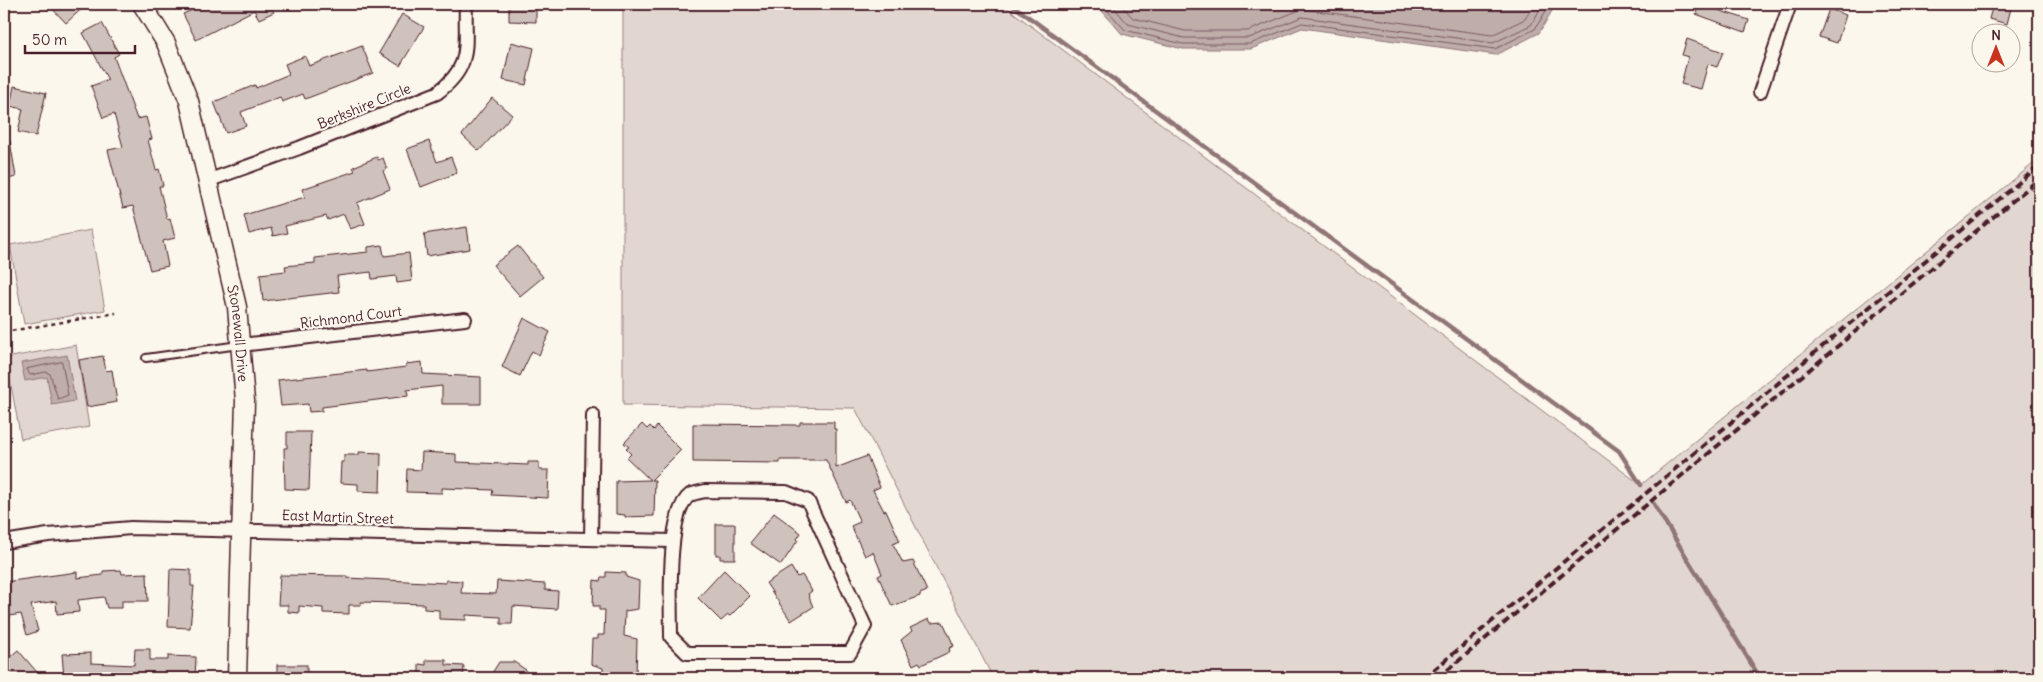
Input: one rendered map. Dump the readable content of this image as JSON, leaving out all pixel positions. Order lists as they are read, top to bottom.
{
  "streets": {
    "street": [
      "Berkshire Circle",
      "Richmond Court",
      "Stonewall Drive",
      "East Martin Street"
    ]
  },
  "crossings": [
    ["Berkshire Circle", "Stonewall Drive"],
    ["Richmond Court", "Stonewall Drive"],
    ["Stonewall Drive", "East Martin Street"]
  ],
  "scale_bar": "50 m",
  "north": "top"
}
